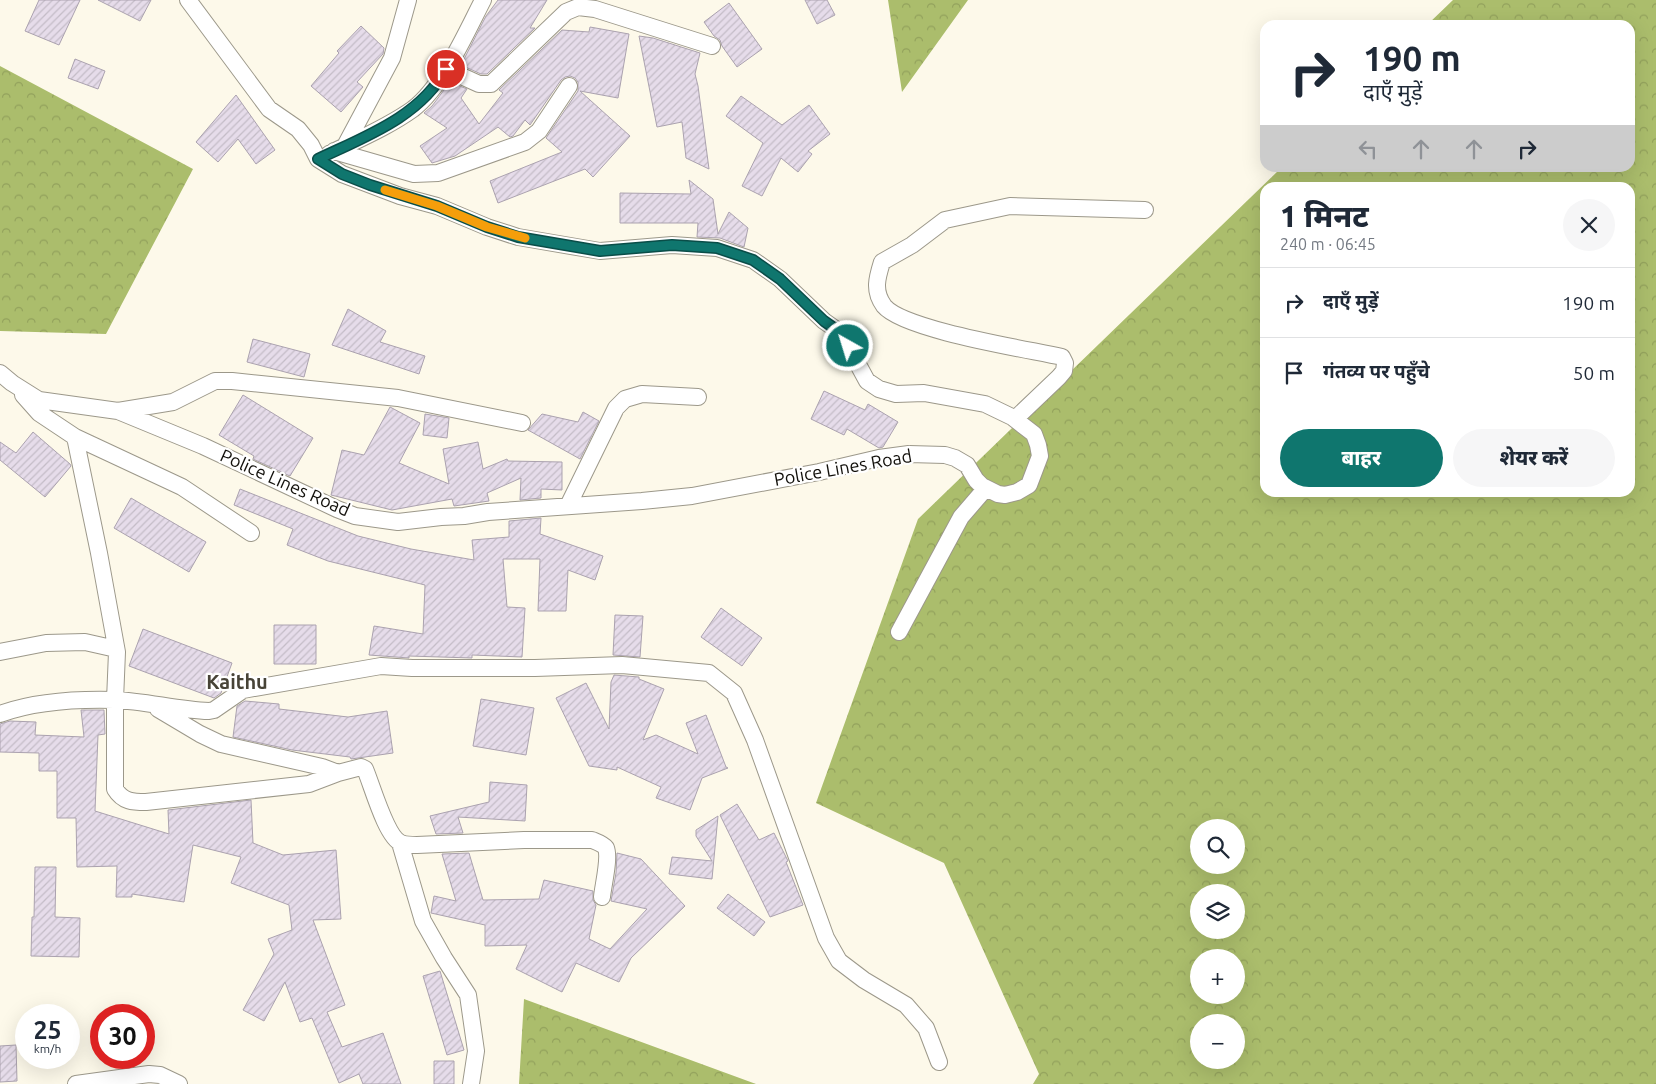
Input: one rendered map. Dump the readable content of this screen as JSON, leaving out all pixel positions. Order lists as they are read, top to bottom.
{
  "streets": {
    "street": ["Police Lines Road"]
  },
  "districts": ["Kaithu"],
  "page": {
    "turn": ["190 m", "दाएँ मुड़ें"],
    "heading": ["1 मिनट", "240 m · 06:45"],
    "list": [
      {
        "name": "दाएँ मुड़ें",
        "value": "190 m"
      },
      {
        "name": "गंतव्य पर पहुँचे",
        "value": "50 m"
      }
    ],
    "buttons": ["बाहर", "शेयर करें"],
    "map_buttons": ["+", "−"],
    "speed": "25 km/h",
    "limit": "30"
  }
}
